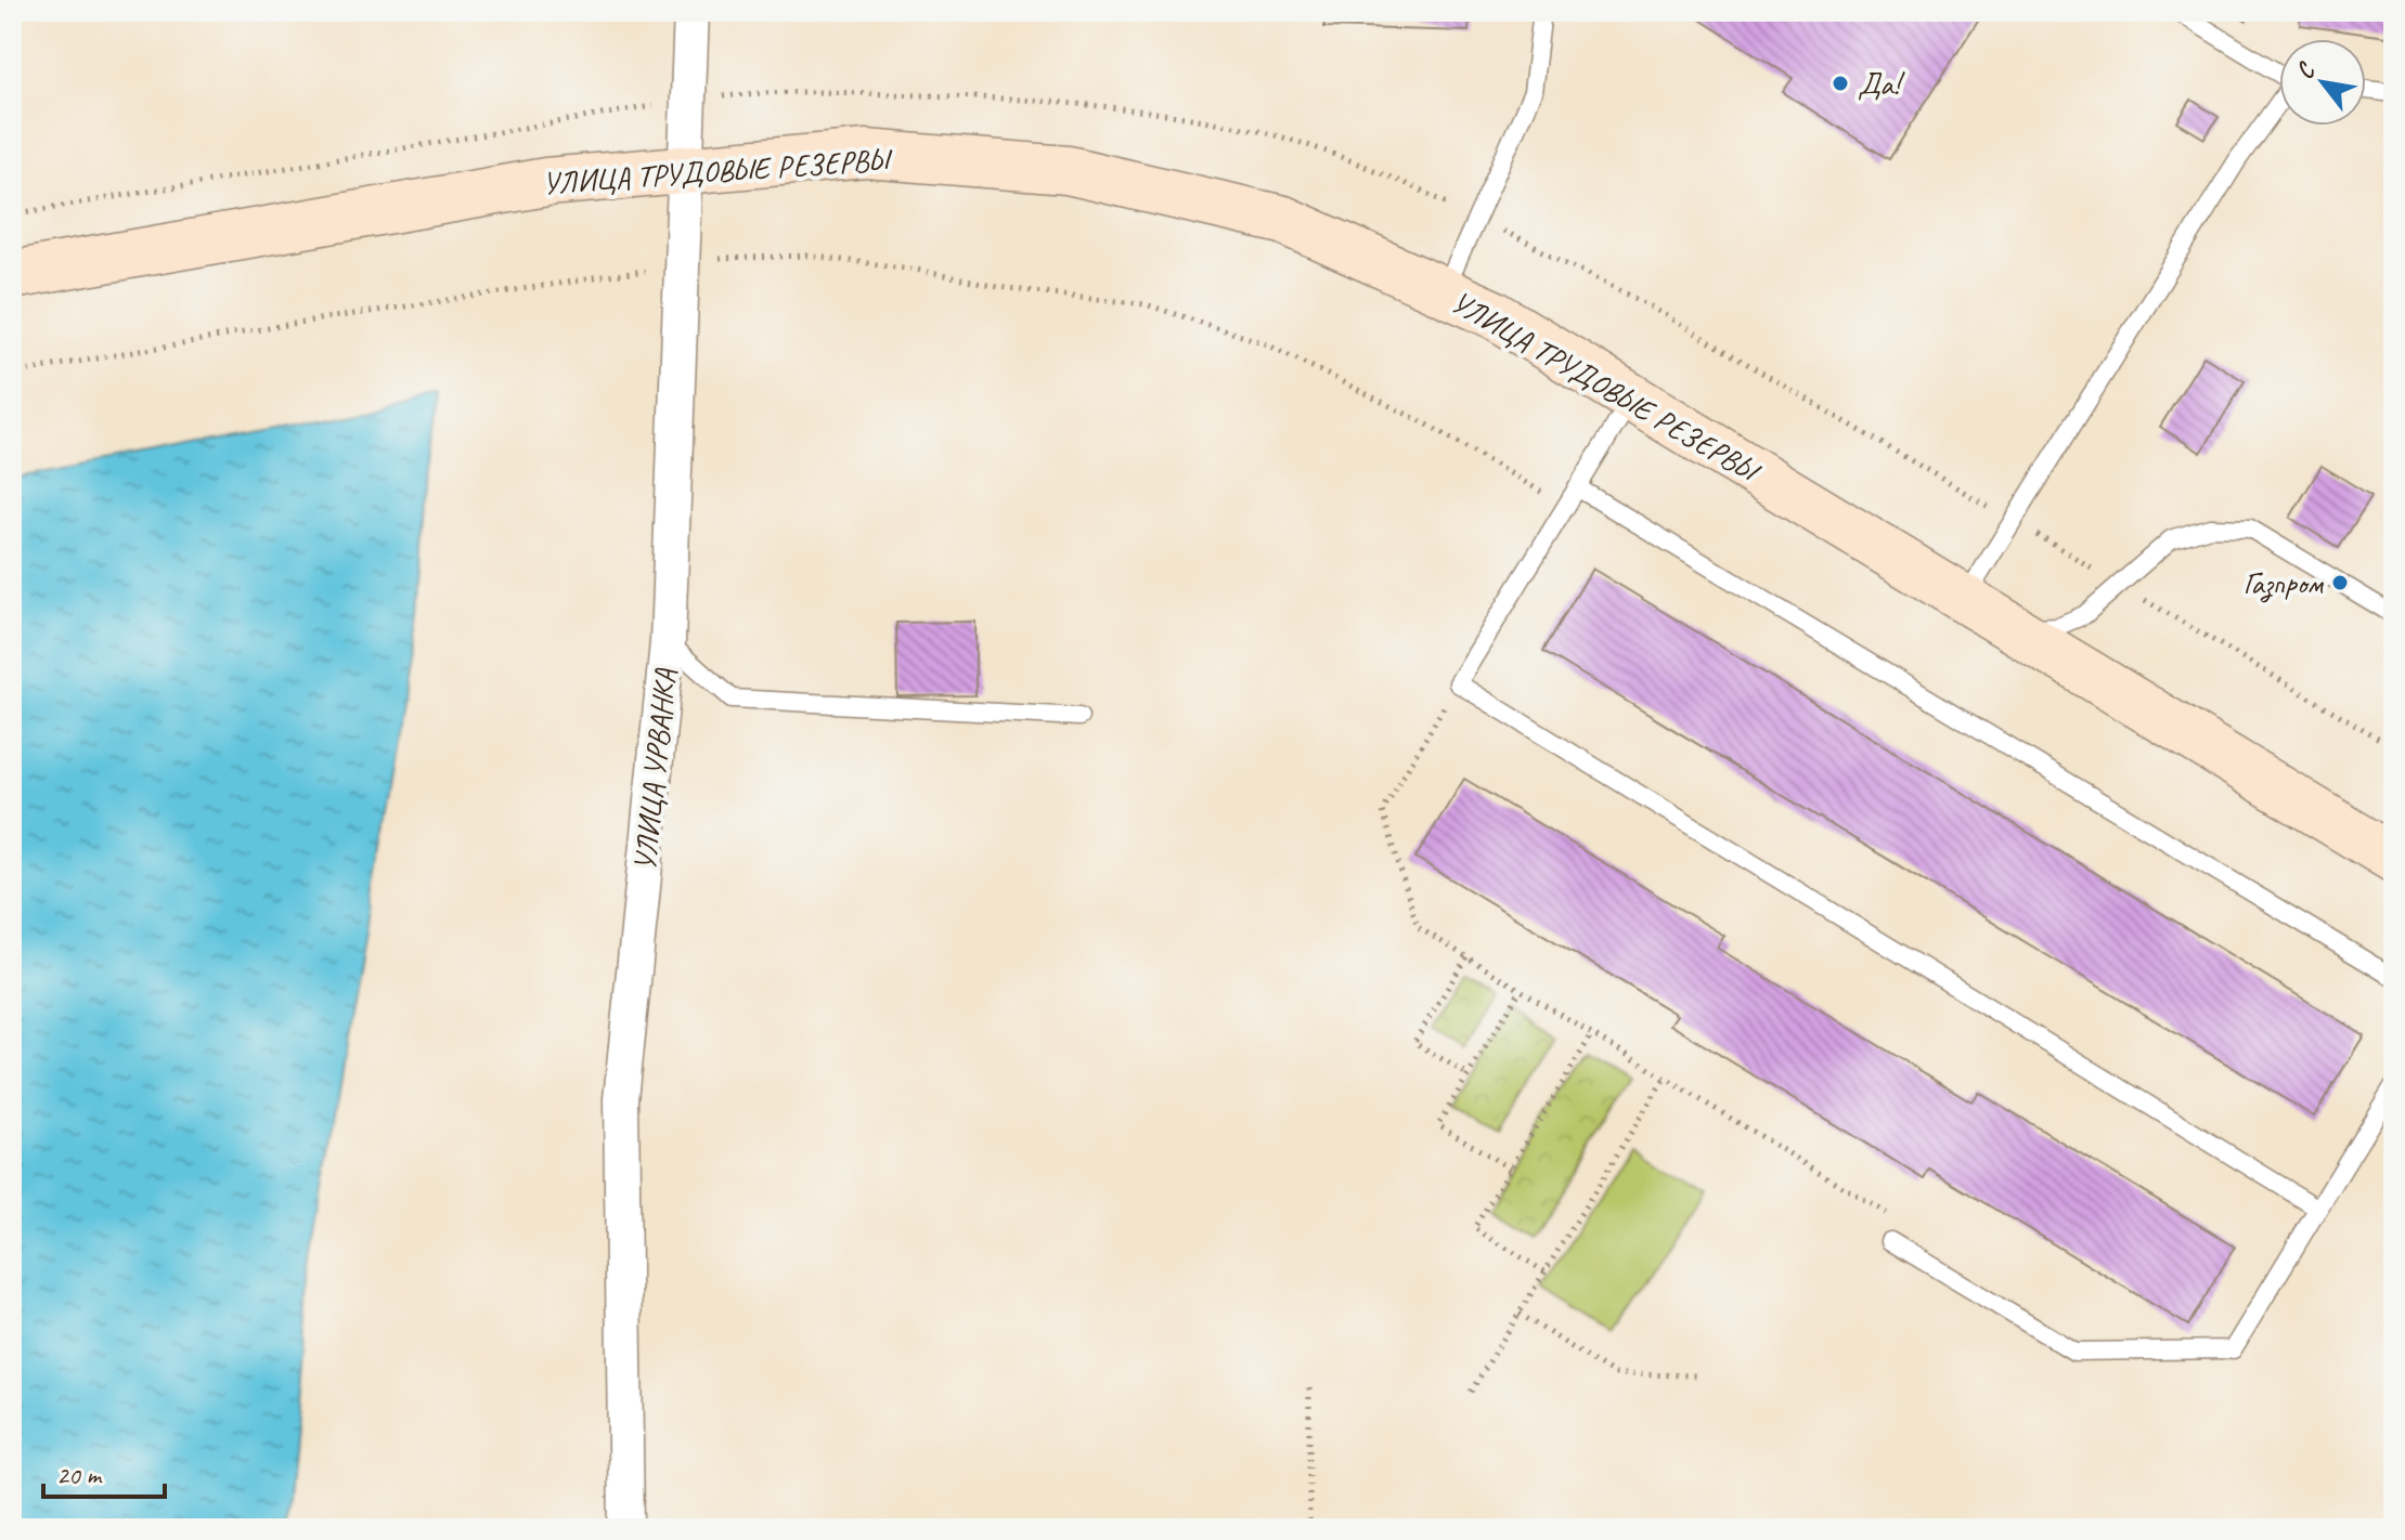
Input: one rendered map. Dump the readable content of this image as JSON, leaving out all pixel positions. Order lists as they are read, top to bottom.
{
  "streets": {
    "street": ["УЛИЦА ТРУДОВЫЕ РЕЗЕРВЫ", "УЛИЦА УРВАНКА"]
  },
  "crossings": [
    ["УЛИЦА ТРУДОВЫЕ РЕЗЕРВЫ", "УЛИЦА УРВАНКА"]
  ],
  "places": ["Да!", "Газпром"],
  "scale_bar": "20 m",
  "north": "top left"
}
